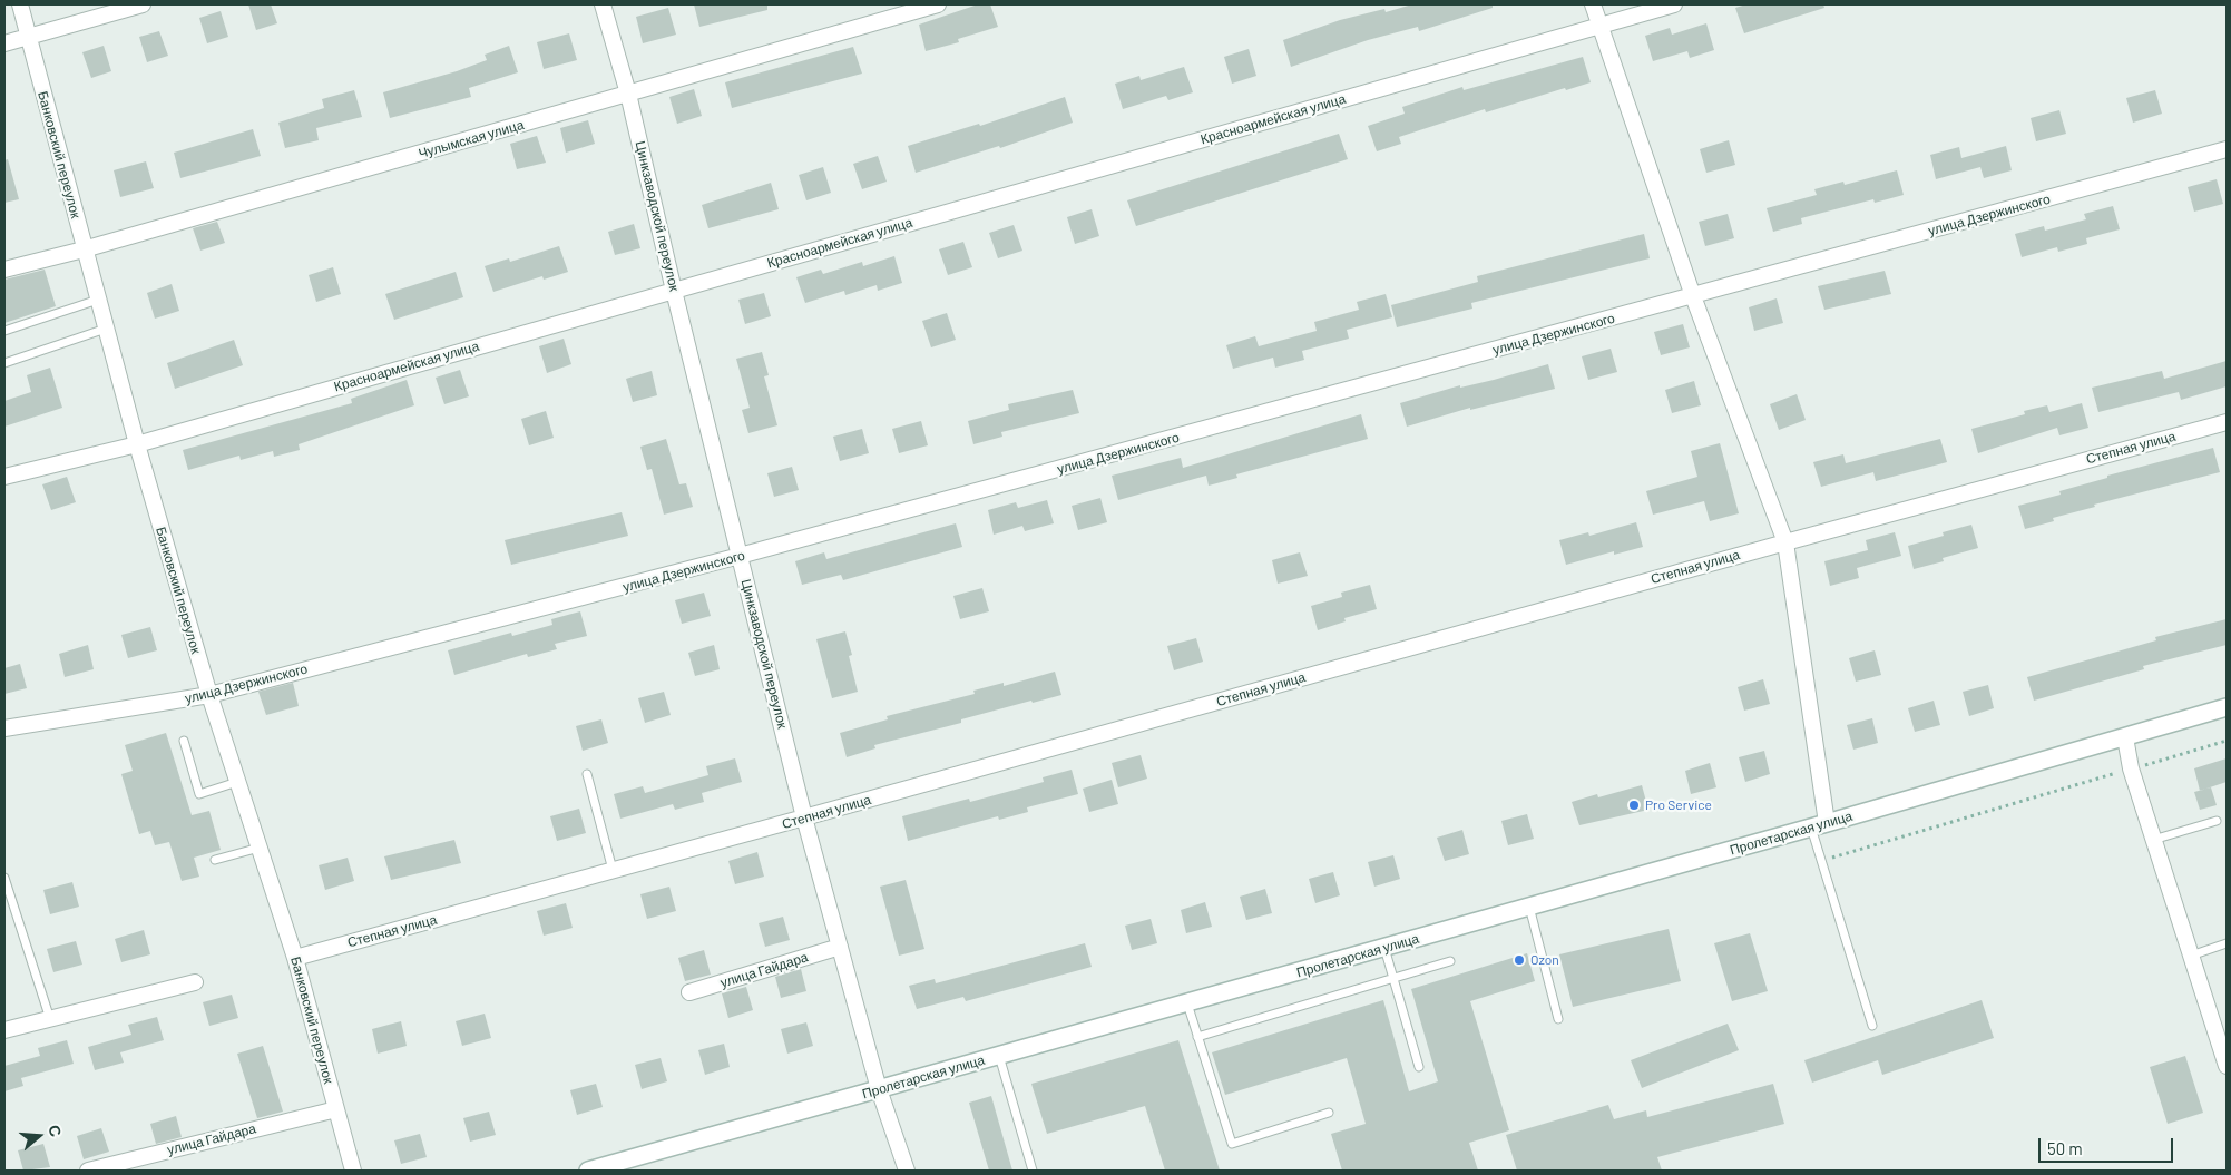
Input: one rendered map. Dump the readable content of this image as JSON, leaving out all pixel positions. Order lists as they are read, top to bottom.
{
  "streets": {
    "main road": ["Пролетарская улица"],
    "street": [
      "Красноармейская улица",
      "Чулымская улица",
      "Банковский переулок",
      "улица Дзержинского",
      "Цинкзаводской переулок",
      "Степная улица",
      "улица Гайдара"
    ]
  },
  "crossings": [
    ["Красноармейская улица", "Банковский переулок"],
    ["Красноармейская улица", "Цинкзаводской переулок"],
    ["Чулымская улица", "Банковский переулок"],
    ["Чулымская улица", "Цинкзаводской переулок"],
    ["Банковский переулок", "улица Дзержинского"],
    ["Банковский переулок", "Степная улица"],
    ["Банковский переулок", "улица Гайдара"],
    ["улица Дзержинского", "Цинкзаводской переулок"],
    ["Цинкзаводской переулок", "Степная улица"],
    ["Цинкзаводской переулок", "Пролетарская улица"],
    ["Цинкзаводской переулок", "улица Гайдара"]
  ],
  "places": ["Pro Service", "Ozon"],
  "scale_bar": "50 m",
  "north": "right"
}
